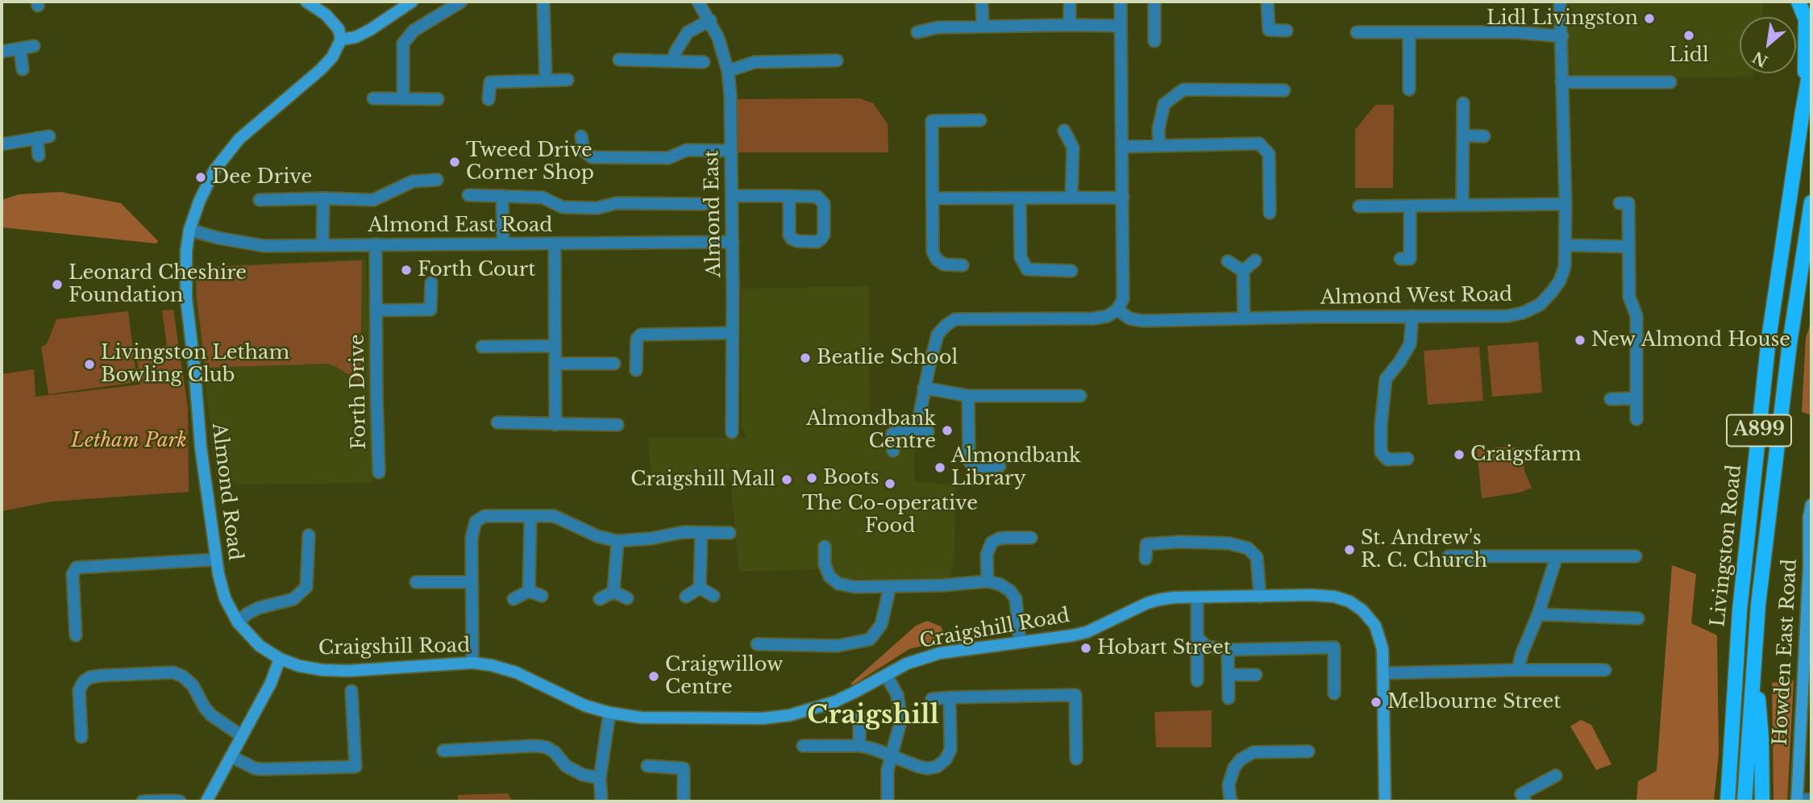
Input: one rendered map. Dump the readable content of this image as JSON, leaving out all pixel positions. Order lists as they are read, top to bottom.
{
  "streets": {
    "main road": ["A899", "Livingston Road"],
    "street": [
      "Almond East",
      "Almond East Road",
      "Almond West Road",
      "Forth Drive",
      "Almond Road",
      "Craigshill Road",
      "Howden East Road"
    ]
  },
  "crossings": [
    ["Almond East", "Almond East Road"],
    ["Almond East Road", "Forth Drive"],
    ["Almond East Road", "Almond Road"],
    ["A899", "Livingston Road"],
    ["Almond Road", "Craigshill Road"]
  ],
  "districts": ["Craigshill"],
  "parks": ["Letham Park"],
  "places": [
    "Lidl Livingston",
    "Lidl",
    "Tweed Drive Corner Shop",
    "Dee Drive",
    "Forth Court",
    "Leonard Cheshire Foundation",
    "New Almond House",
    "Beatlie School",
    "Livingston Letham Bowling Club",
    "Almondbank Centre",
    "Craigsfarm",
    "Almondbank Library",
    "Boots",
    "Craigshill Mall",
    "The Co-operative Food",
    "St. Andrew's R. C. Church",
    "Hobart Street",
    "Craigwillow Centre",
    "Melbourne Street"
  ],
  "north": "bottom left"
}
